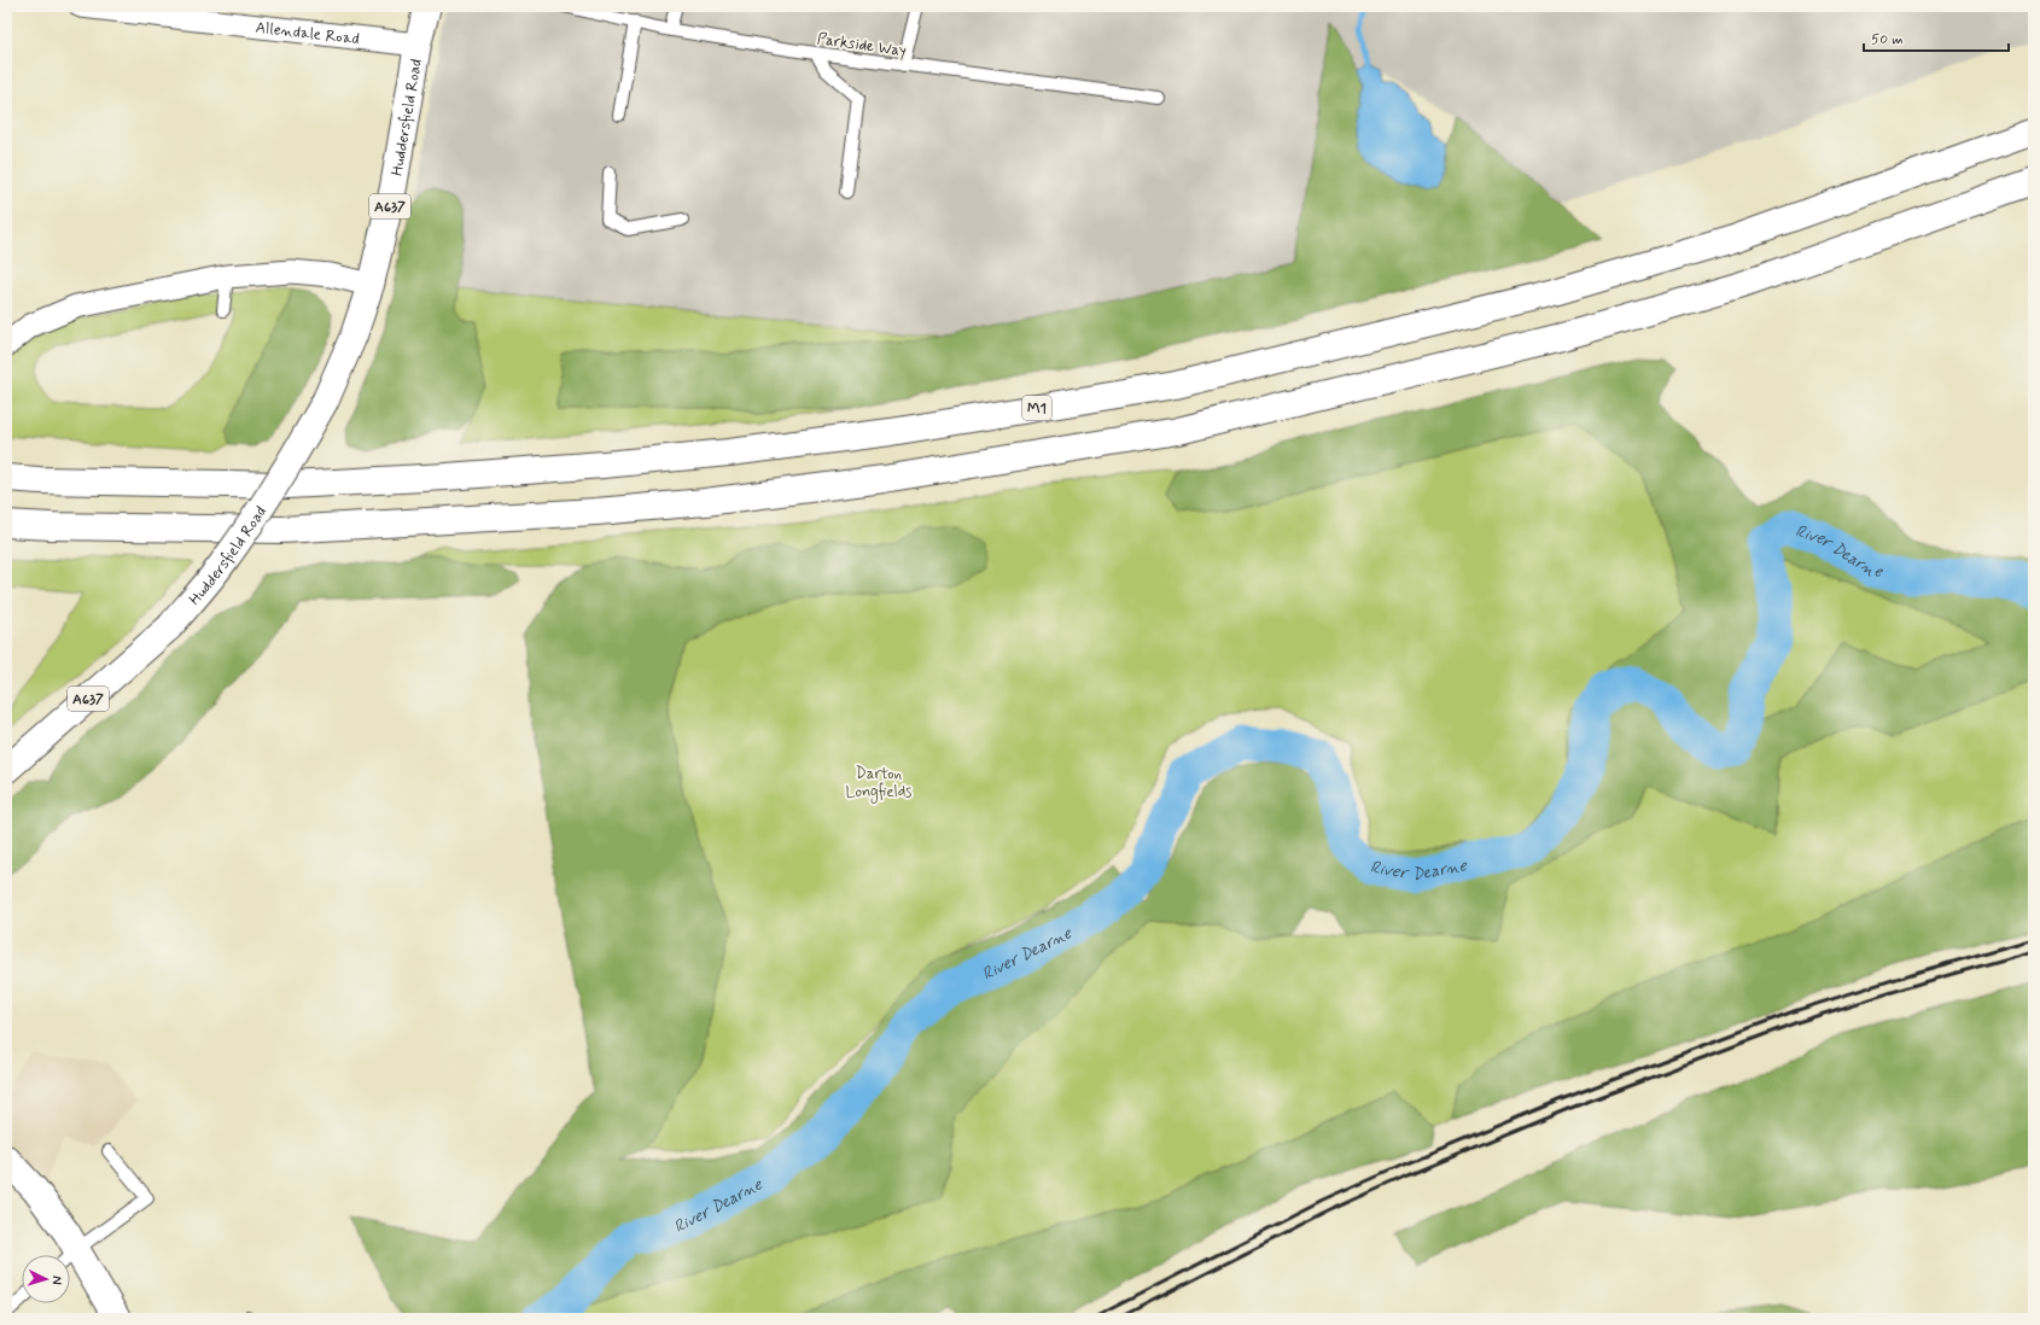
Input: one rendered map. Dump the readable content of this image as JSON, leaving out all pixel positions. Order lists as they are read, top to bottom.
{
  "streets": {
    "main road": ["Huddersfield Road", "A637", "M1"],
    "street": ["Allendale Road"],
    "lane": ["Parkside Way"]
  },
  "crossings": [
    ["Allendale Road", "Huddersfield Road"]
  ],
  "water": ["River Dearne"],
  "parks": ["Darton Longfields"],
  "scale_bar": "50 m",
  "north": "right"
}
